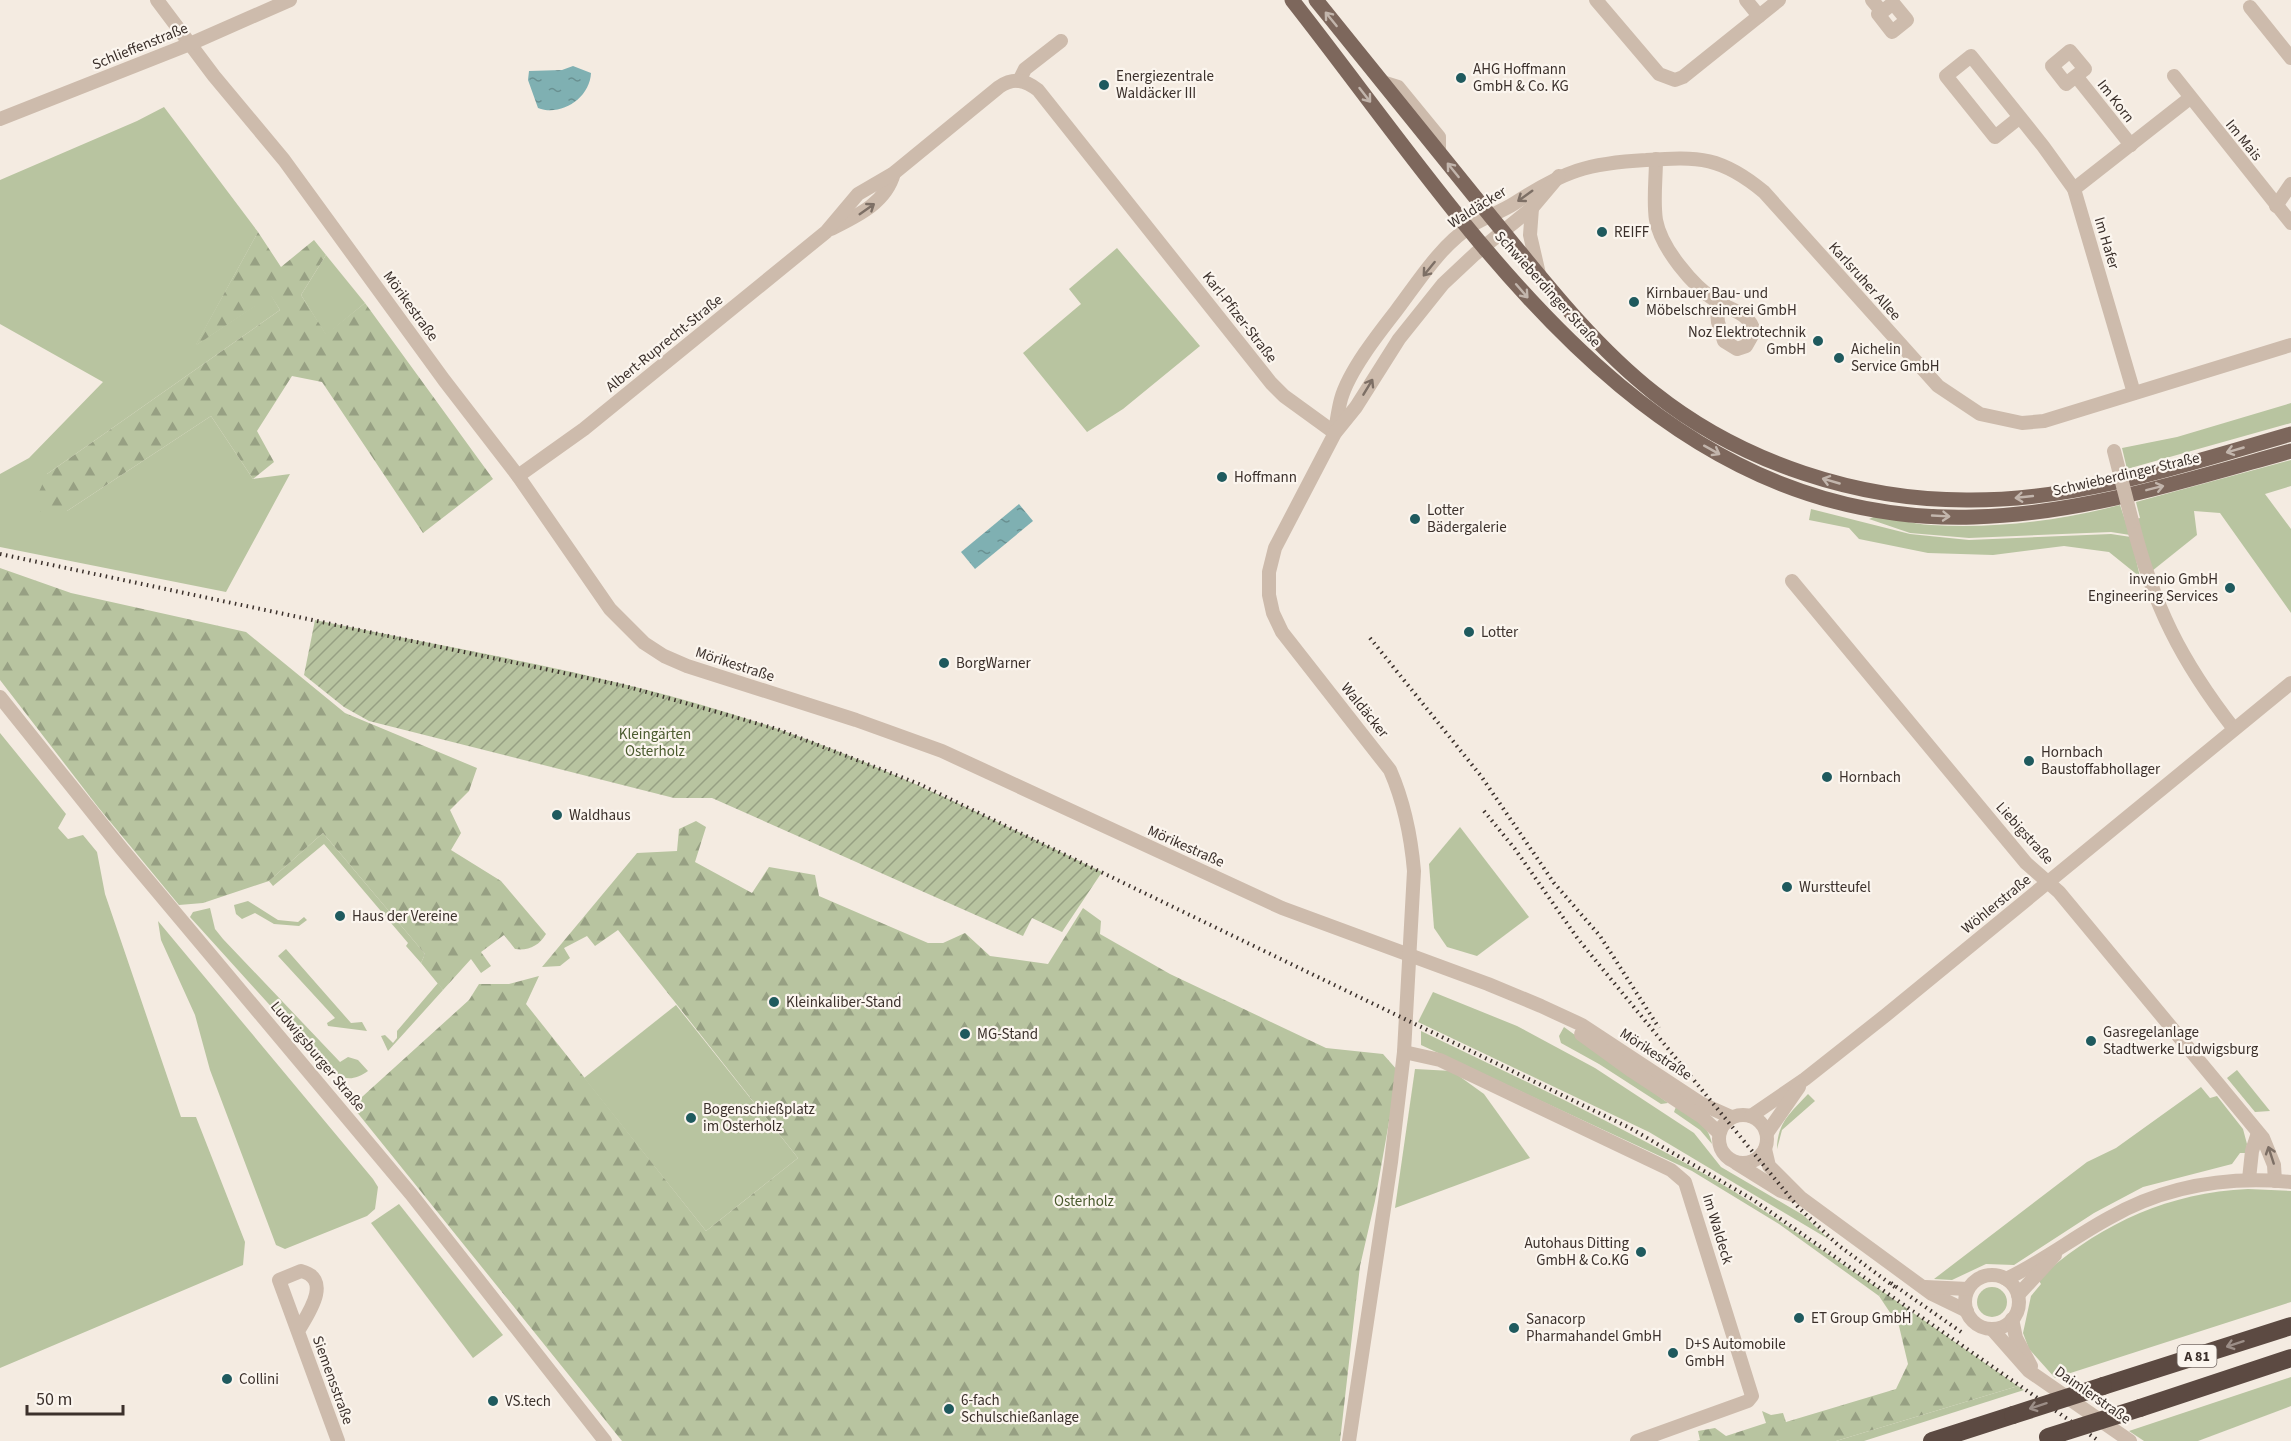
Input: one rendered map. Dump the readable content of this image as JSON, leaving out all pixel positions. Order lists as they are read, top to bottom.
{
  "streets": {
    "highway": ["A 81"],
    "main road": ["Schwieberdinger Straße"],
    "street": [
      "Schlieffenstraße",
      "Im Korn",
      "Im Mais",
      "Waldäcker",
      "Im Hafer",
      "Karlsruher Allee",
      "Mörikestraße",
      "Karl-Pfizer-Straße",
      "Albert-Ruprecht-Straße",
      "Liebigstraße",
      "Wöhlerstraße",
      "Ludwigsburger Straße",
      "Im Waldeck",
      "Siemensstraße",
      "Daimlerstraße"
    ]
  },
  "crossings": [
    ["Schlieffenstraße", "Mörikestraße"],
    ["Im Korn", "Im Mais"],
    ["Im Korn", "Im Hafer"],
    ["Waldäcker", "Karlsruher Allee"],
    ["Waldäcker", "Schwieberdinger Straße"],
    ["Waldäcker", "Mörikestraße"],
    ["Waldäcker", "Karl-Pfizer-Straße"],
    ["Waldäcker", "Im Waldeck"],
    ["Im Hafer", "Karlsruher Allee"],
    ["Mörikestraße", "Albert-Ruprecht-Straße"],
    ["Mörikestraße", "Wöhlerstraße"],
    ["Mörikestraße", "Daimlerstraße"],
    ["Karl-Pfizer-Straße", "Albert-Ruprecht-Straße"],
    ["Liebigstraße", "Wöhlerstraße"]
  ],
  "parks": ["Kleingärten Osterholz", "Osterholz"],
  "places": [
    "AHG Hoffmann GmbH & Co. KG",
    "Energiezentrale Waldäcker III",
    "REIFF",
    "Kirnbauer Bau- und Möbelschreinerei GmbH",
    "Noz Elektrotechnik GmbH",
    "Aichelin Service GmbH",
    "Hoffmann",
    "Lotter Bädergalerie",
    "invenio GmbH Engineering Services",
    "Lotter",
    "BorgWarner",
    "Hornbach Baustoffabhollager",
    "Hornbach",
    "Waldhaus",
    "Wurstteufel",
    "Haus der Vereine",
    "Kleinkaliber-Stand",
    "MG-Stand",
    "Gasregelanlage Stadtwerke Ludwigsburg",
    "Bogenschießplatz im Osterholz",
    "Autohaus Ditting GmbH & Co.KG",
    "ET Group GmbH",
    "Sanacorp Pharmahandel GmbH",
    "D+S Automobile GmbH",
    "Collini",
    "VS.tech",
    "6-fach Schulschießanlage"
  ],
  "scale_bar": "50 m"
}
